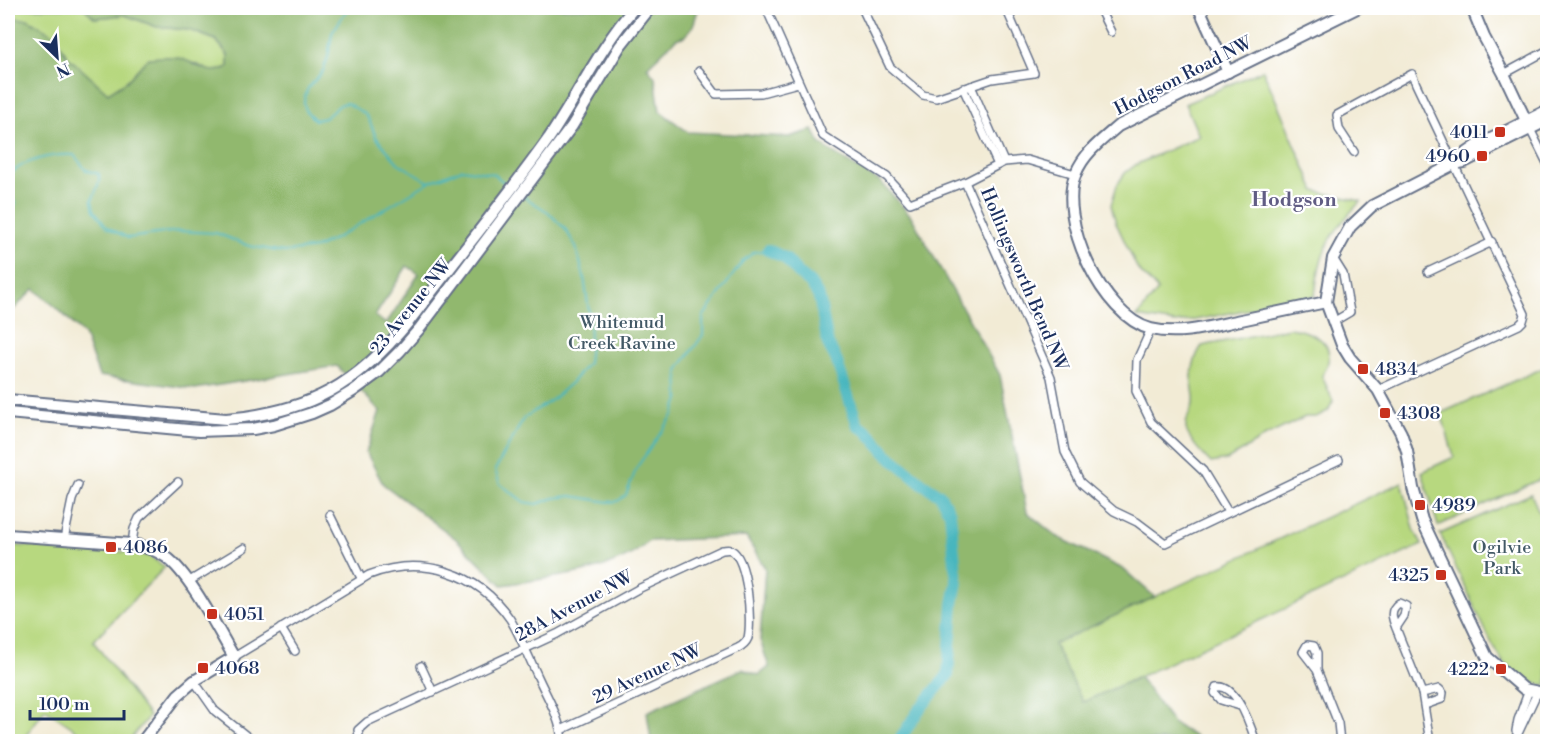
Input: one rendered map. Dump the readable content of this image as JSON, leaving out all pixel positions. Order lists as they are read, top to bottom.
{
  "streets": {
    "street": [
      "Hodgson Road NW",
      "Hollingsworth Bend NW",
      "23 Avenue NW",
      "28A Avenue NW",
      "29 Avenue NW"
    ]
  },
  "crossings": [
    ["28A Avenue NW", "29 Avenue NW"]
  ],
  "districts": ["Hodgson"],
  "parks": ["Whitemud Creek Ravine", "Ogilvie Park"],
  "places": {
    "transit": [
      "4011",
      "4960",
      "4834",
      "4308",
      "4989",
      "4086",
      "4325",
      "4051",
      "4068",
      "4222"
    ]
  },
  "scale_bar": "100 m",
  "north": "bottom right"
}
